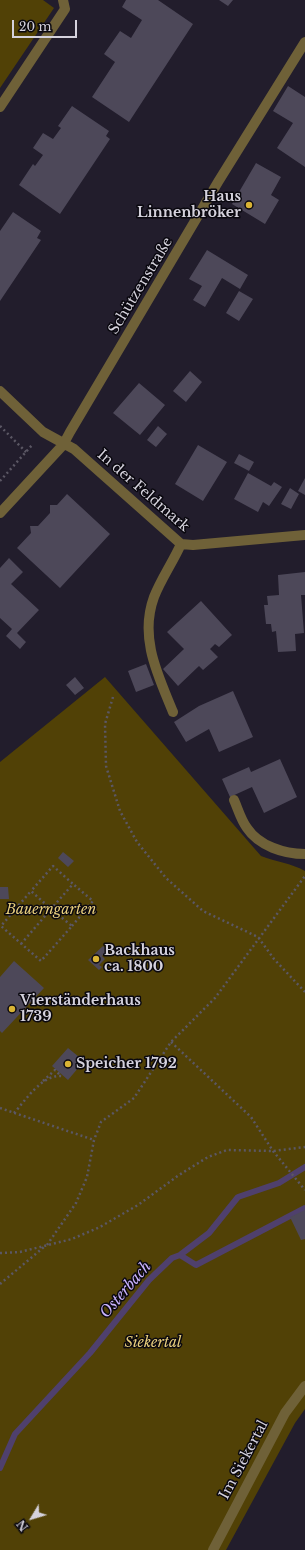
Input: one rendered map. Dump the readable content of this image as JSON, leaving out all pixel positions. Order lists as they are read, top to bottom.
{
  "streets": {
    "street": ["Schützenstraße", "In der Feldmark", "Im Siekertal"]
  },
  "crossings": [
    ["Schützenstraße", "In der Feldmark"]
  ],
  "water": ["Osterbach"],
  "parks": ["Bauerngarten", "Siekertal"],
  "places": [
    "Haus Linnenbröker",
    "Backhaus ca. 1800",
    "Vierständerhaus 1739",
    "Speicher 1792"
  ],
  "scale_bar": "20 m",
  "north": "bottom left"
}
